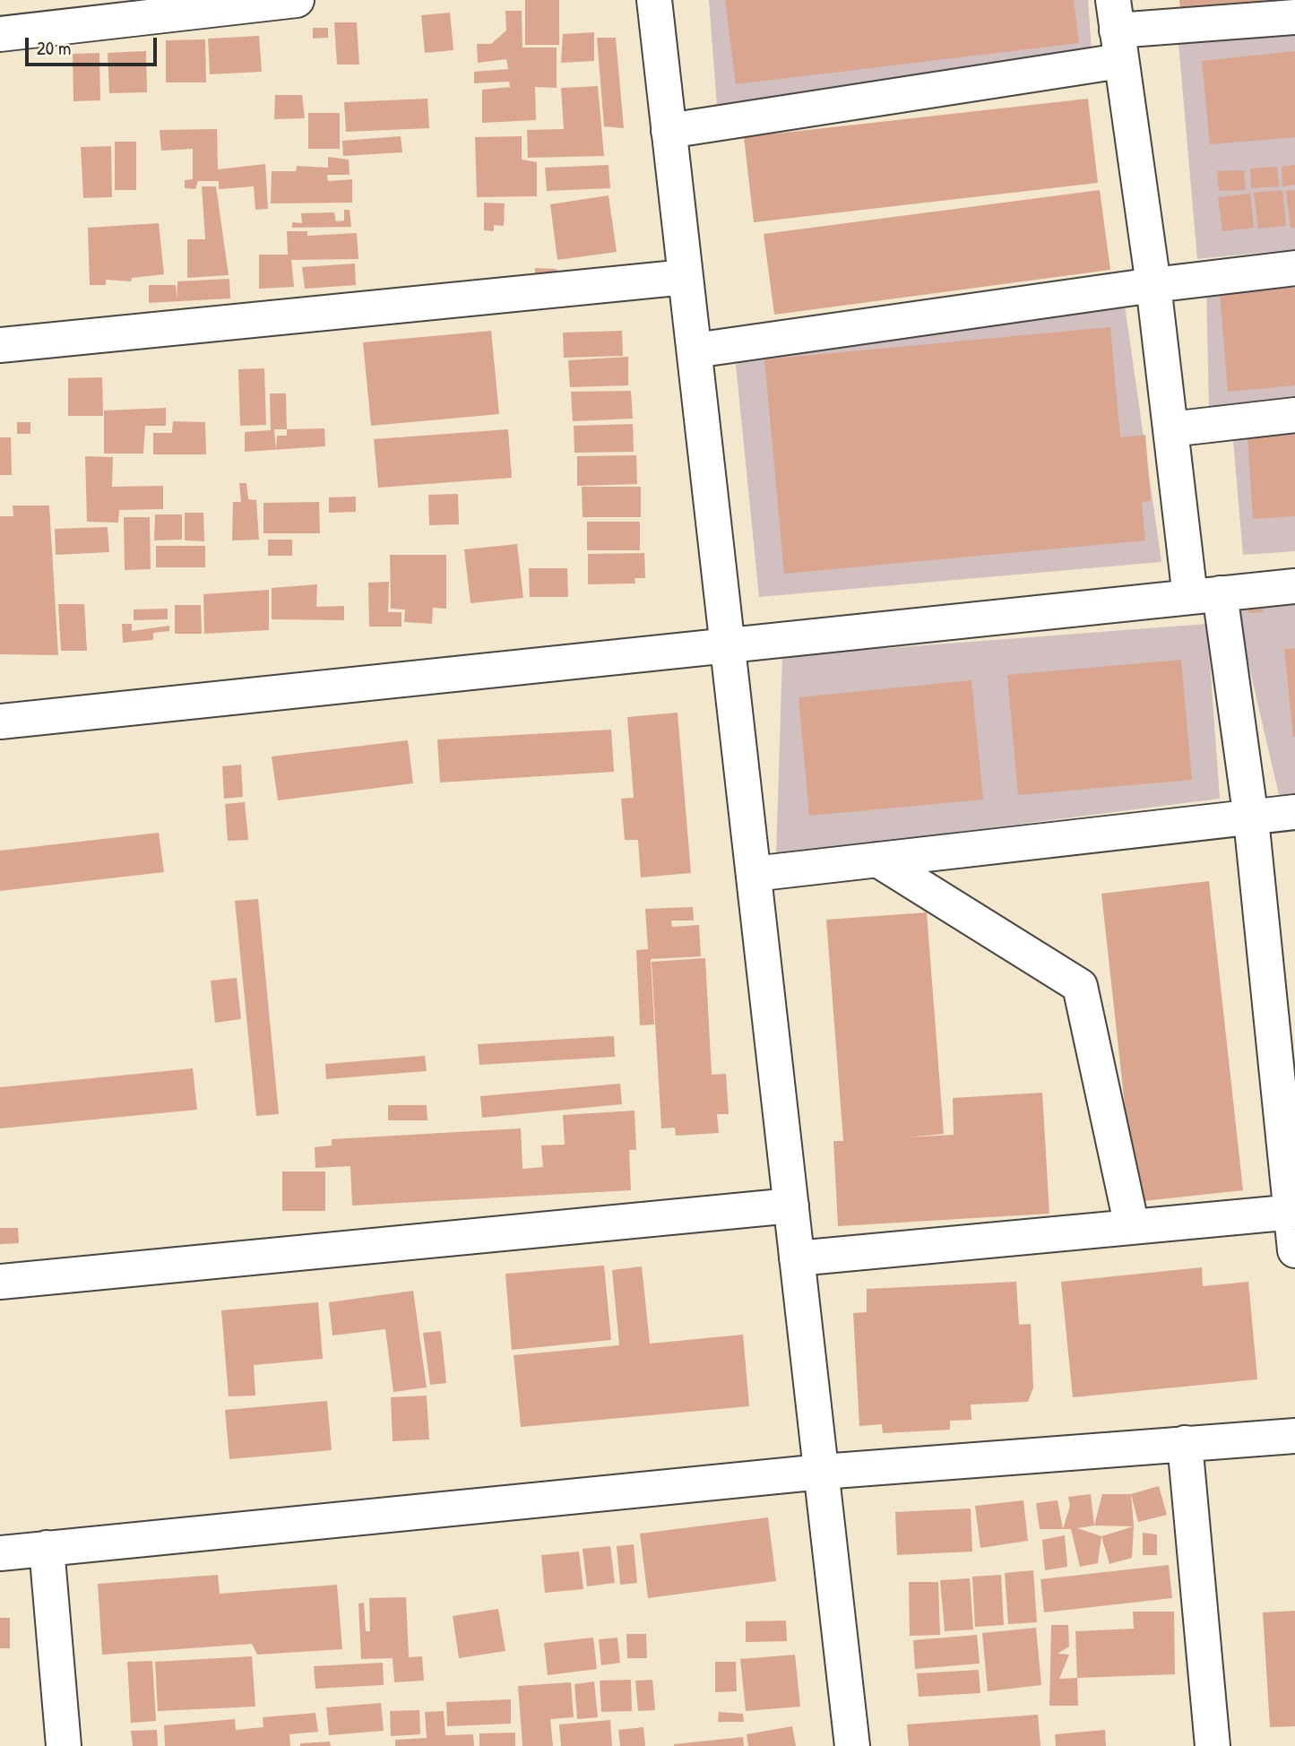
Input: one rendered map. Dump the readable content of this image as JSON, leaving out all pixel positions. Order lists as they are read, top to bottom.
{
  "scale_bar": "20 m"
}
